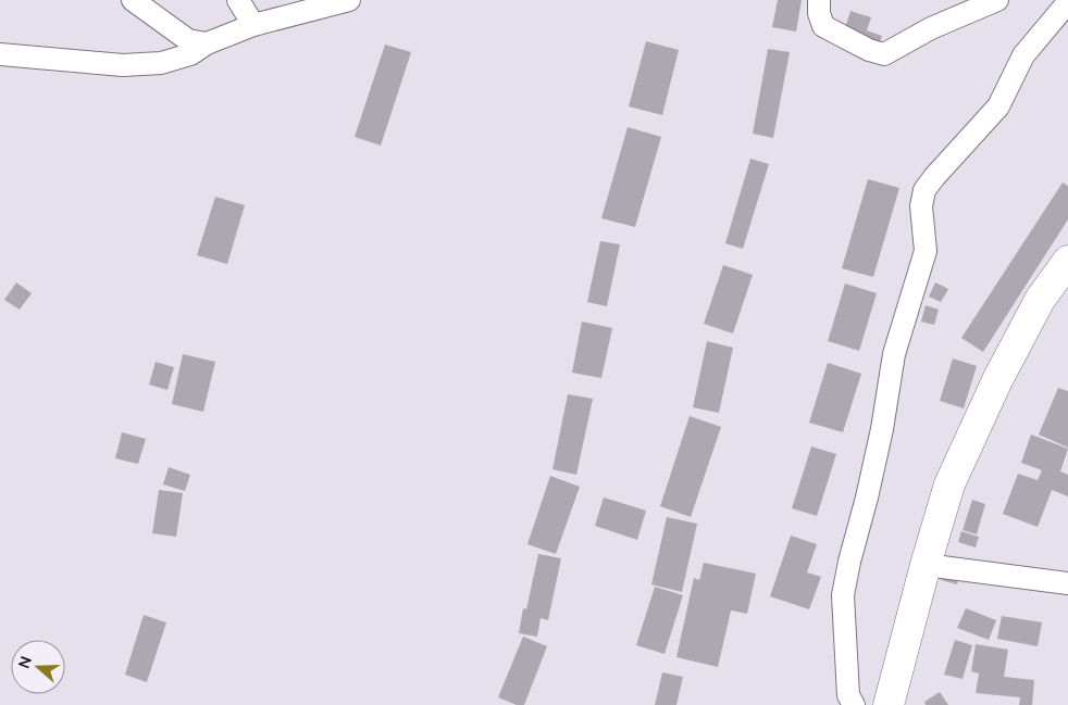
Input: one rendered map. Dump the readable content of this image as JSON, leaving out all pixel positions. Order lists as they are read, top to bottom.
{
  "north": "left"
}
